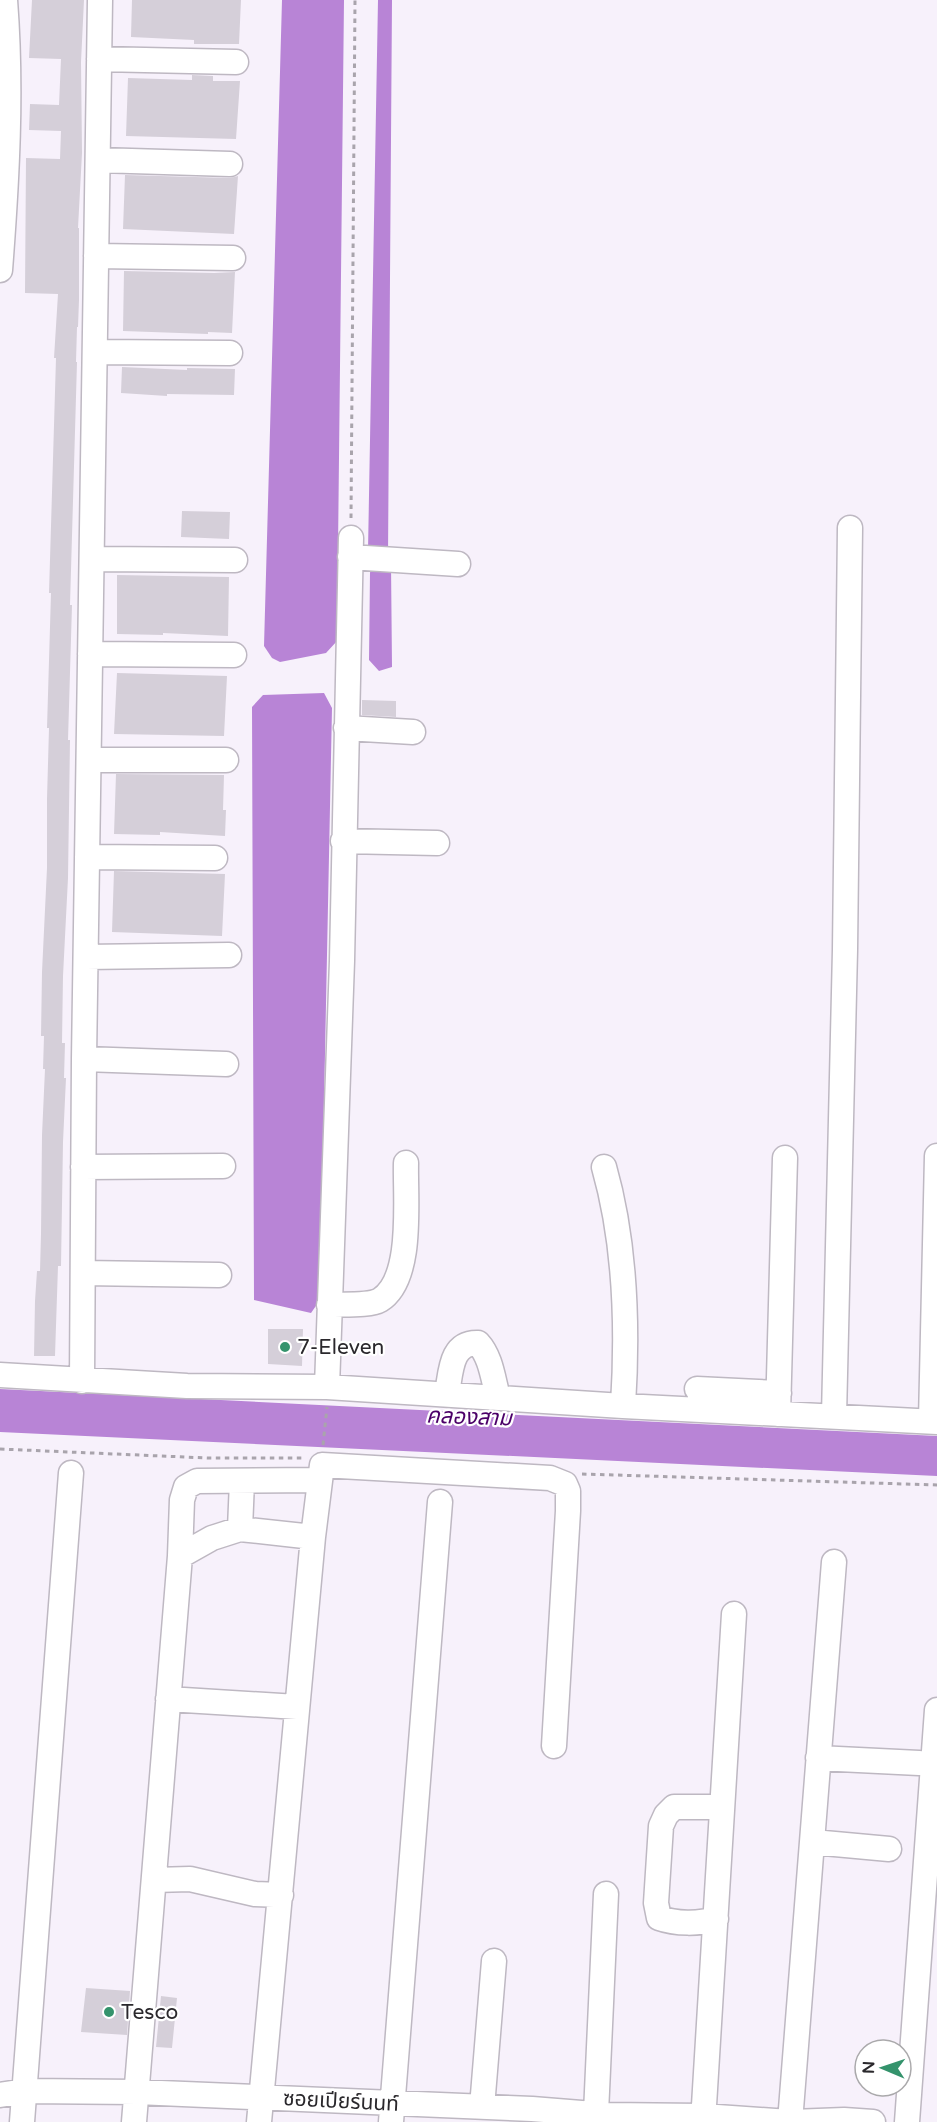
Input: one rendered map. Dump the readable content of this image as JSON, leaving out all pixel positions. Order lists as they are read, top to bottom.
{
  "streets": {
    "street": ["ซอยเปียร์นนท์"]
  },
  "water": ["คลองสาม"],
  "places": ["7-Eleven", "Tesco"],
  "north": "left"
}
